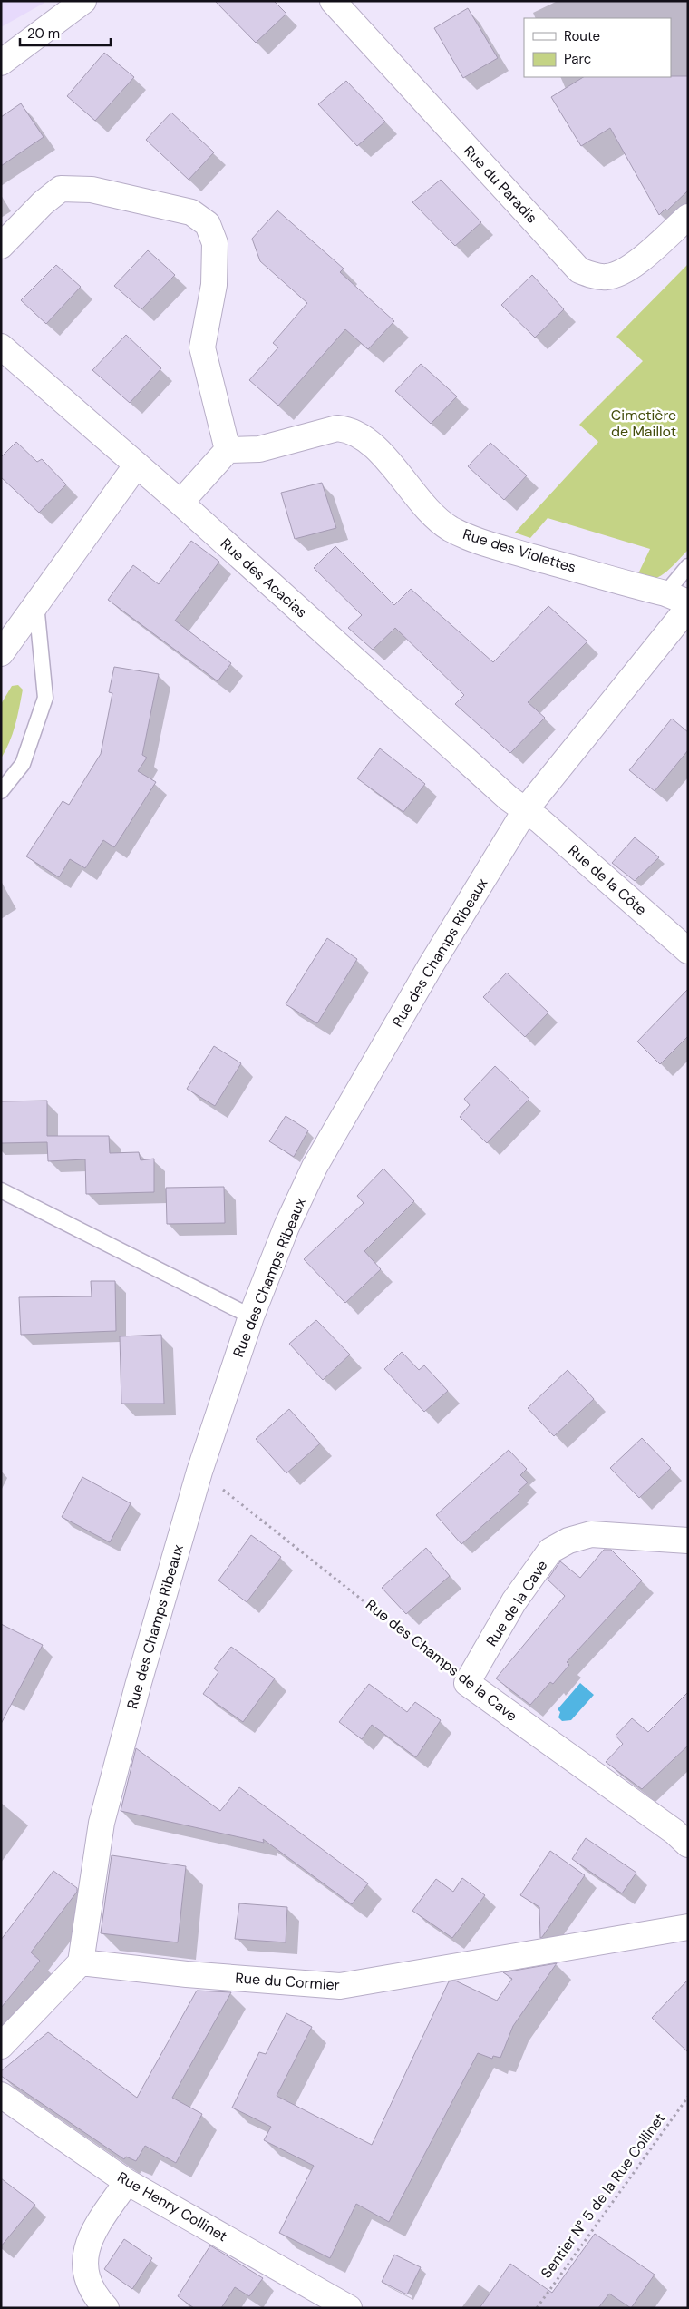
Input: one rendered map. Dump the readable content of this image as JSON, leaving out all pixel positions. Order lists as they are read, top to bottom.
{
  "streets": {
    "street": [
      "Rue du Paradis",
      "Rue des Violettes",
      "Rue des Acacias",
      "Rue de la Côte",
      "Rue des Champs Ribeaux",
      "Rue de la Cave",
      "Rue des Champs de la Cave",
      "Rue du Cormier",
      "Rue Henry Collinet"
    ],
    "path": ["Sentier N° 5 de la Rue Collinet"]
  },
  "crossings": [
    ["Rue des Acacias", "Rue de la Côte"],
    ["Rue des Acacias", "Rue des Champs Ribeaux"],
    ["Rue de la Côte", "Rue des Champs Ribeaux"],
    ["Rue des Champs Ribeaux", "Rue des Champs de la Cave"],
    ["Rue des Champs Ribeaux", "Rue du Cormier"],
    ["Rue de la Cave", "Rue des Champs de la Cave"]
  ],
  "parks": ["Cimetière de Maillot"],
  "legend": ["Route", "Parc"],
  "scale_bar": "20 m"
}
